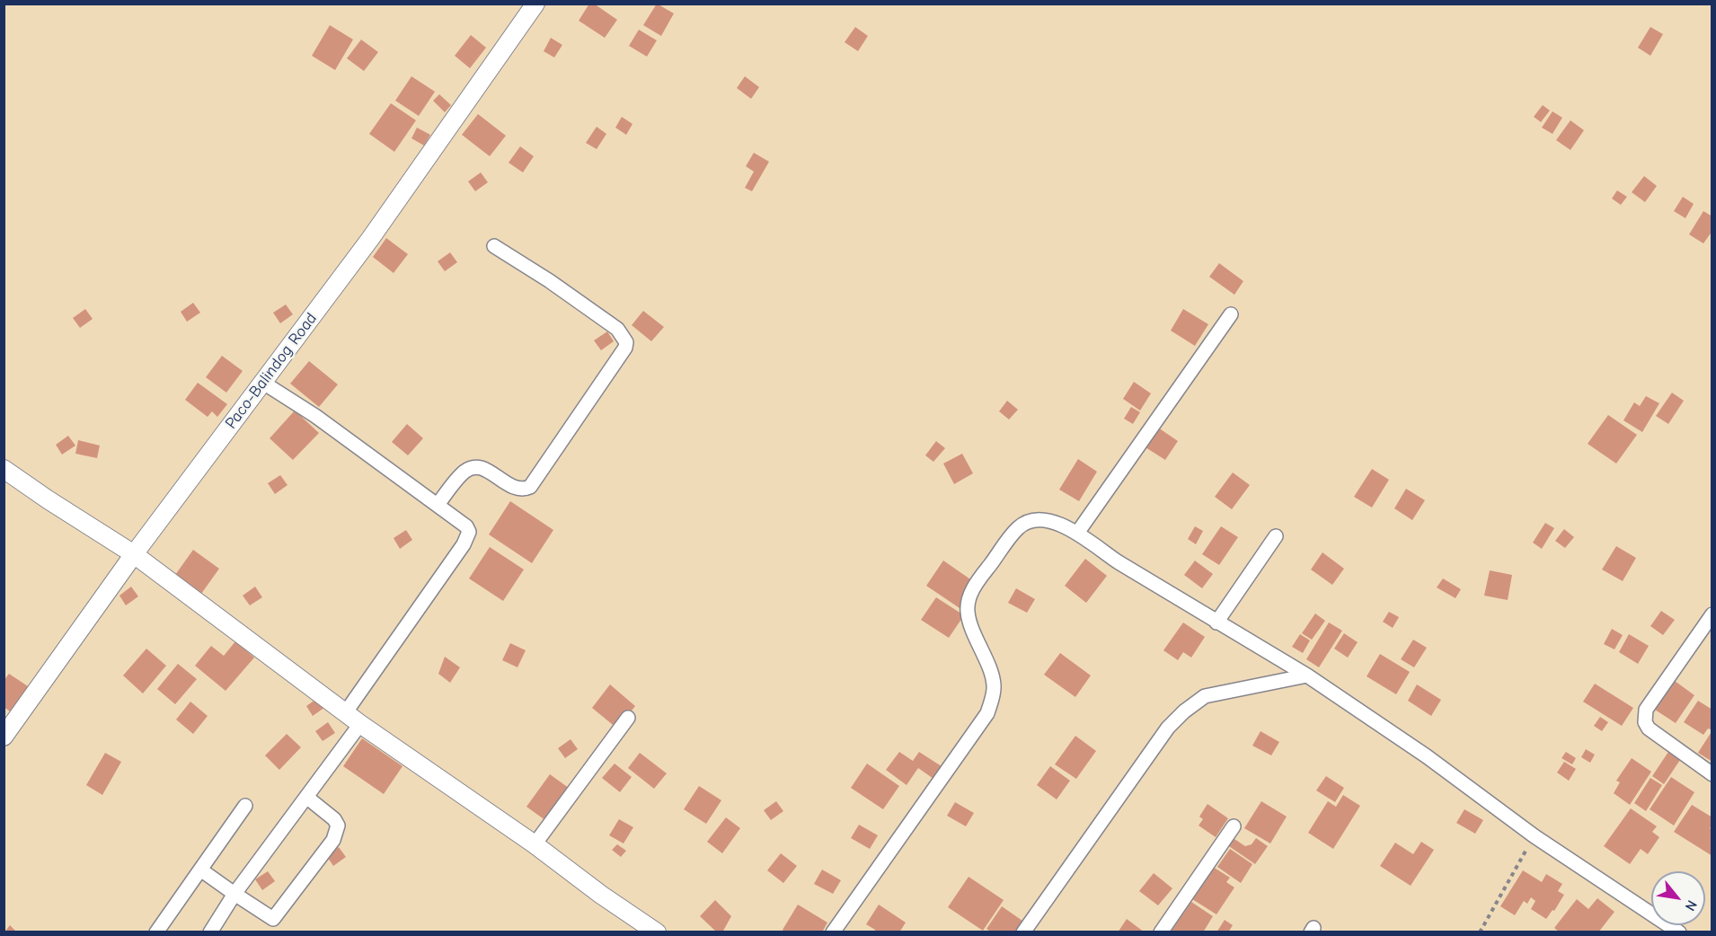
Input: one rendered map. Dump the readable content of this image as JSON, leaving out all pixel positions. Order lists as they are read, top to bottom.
{
  "streets": {
    "street": ["Paco-Balindog Road"]
  },
  "north": "bottom right"
}
